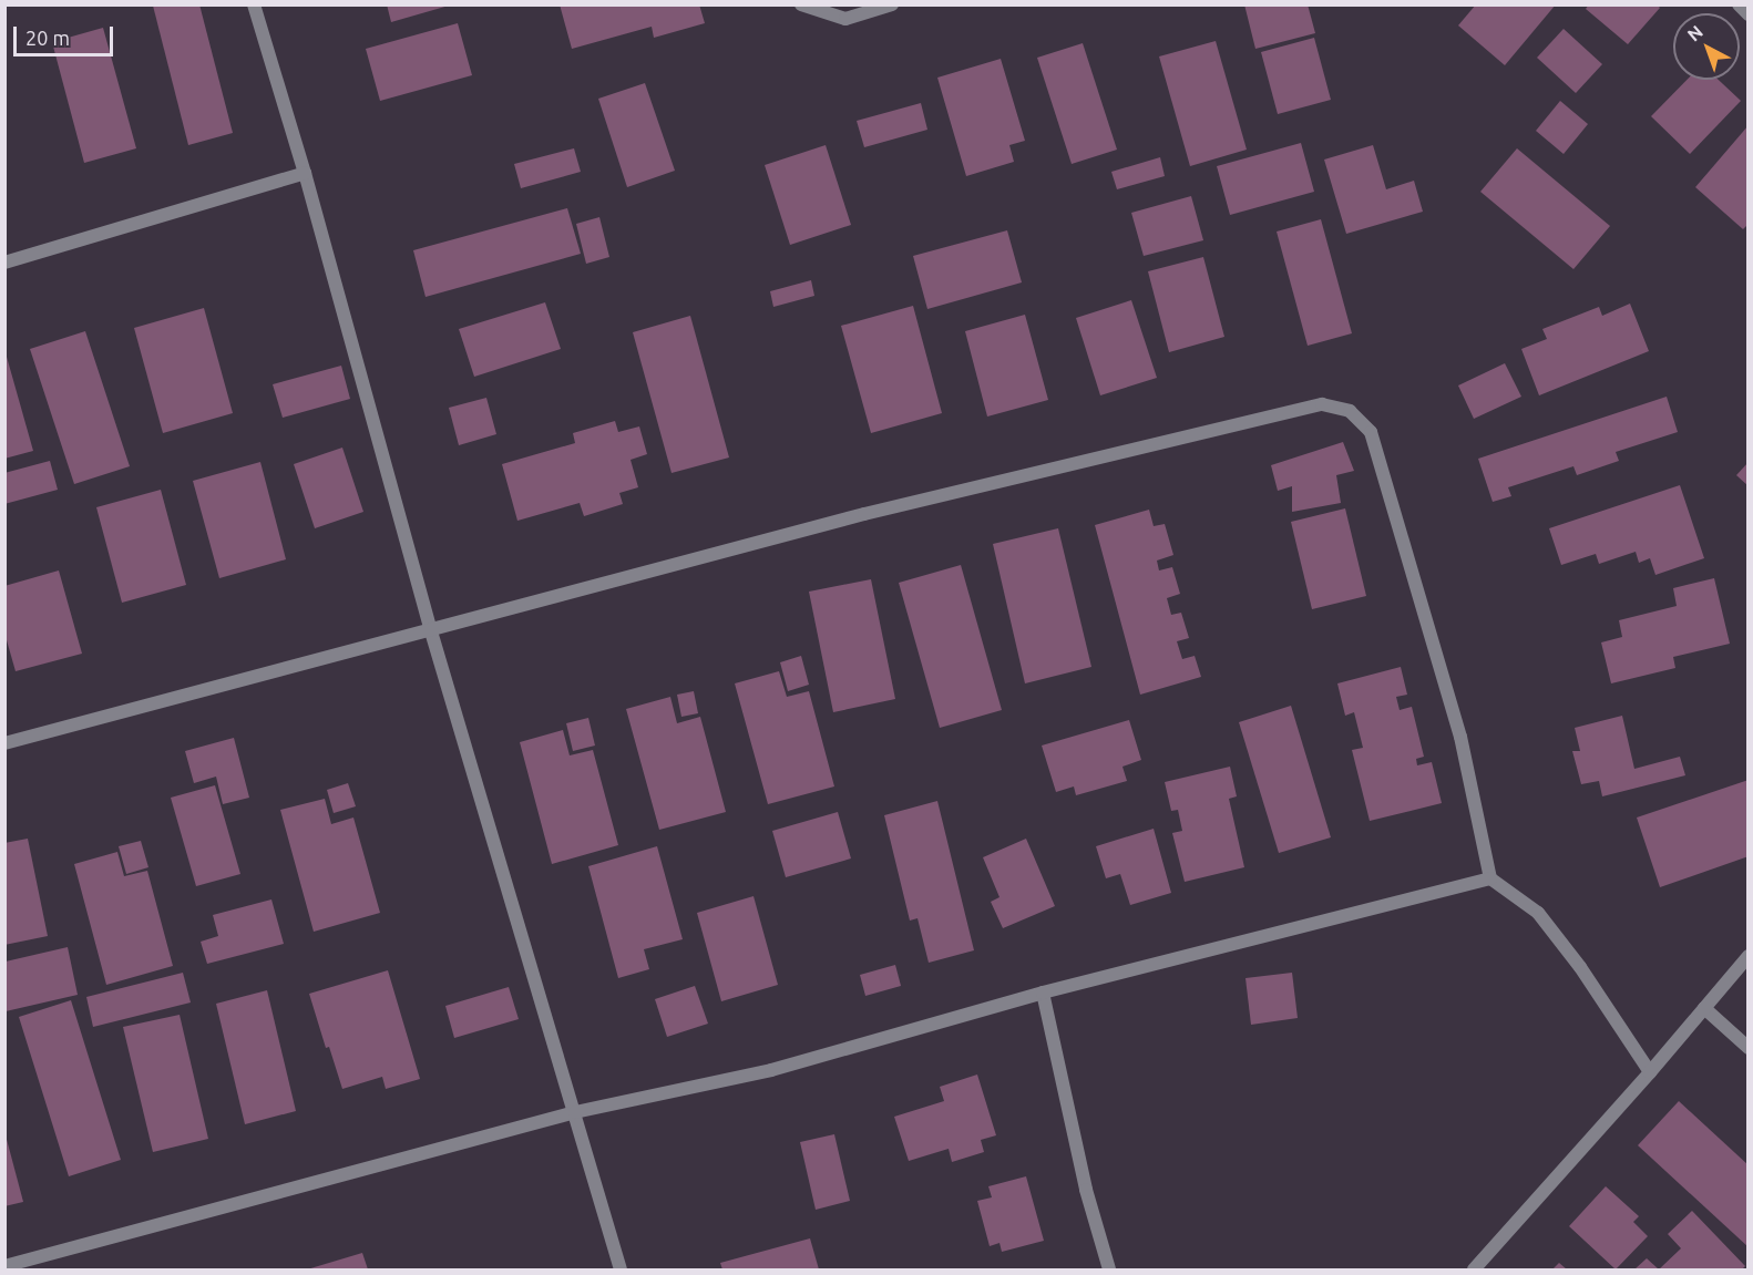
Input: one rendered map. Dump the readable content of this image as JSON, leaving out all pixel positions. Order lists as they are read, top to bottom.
{
  "scale_bar": "20 m",
  "north": "top left"
}
